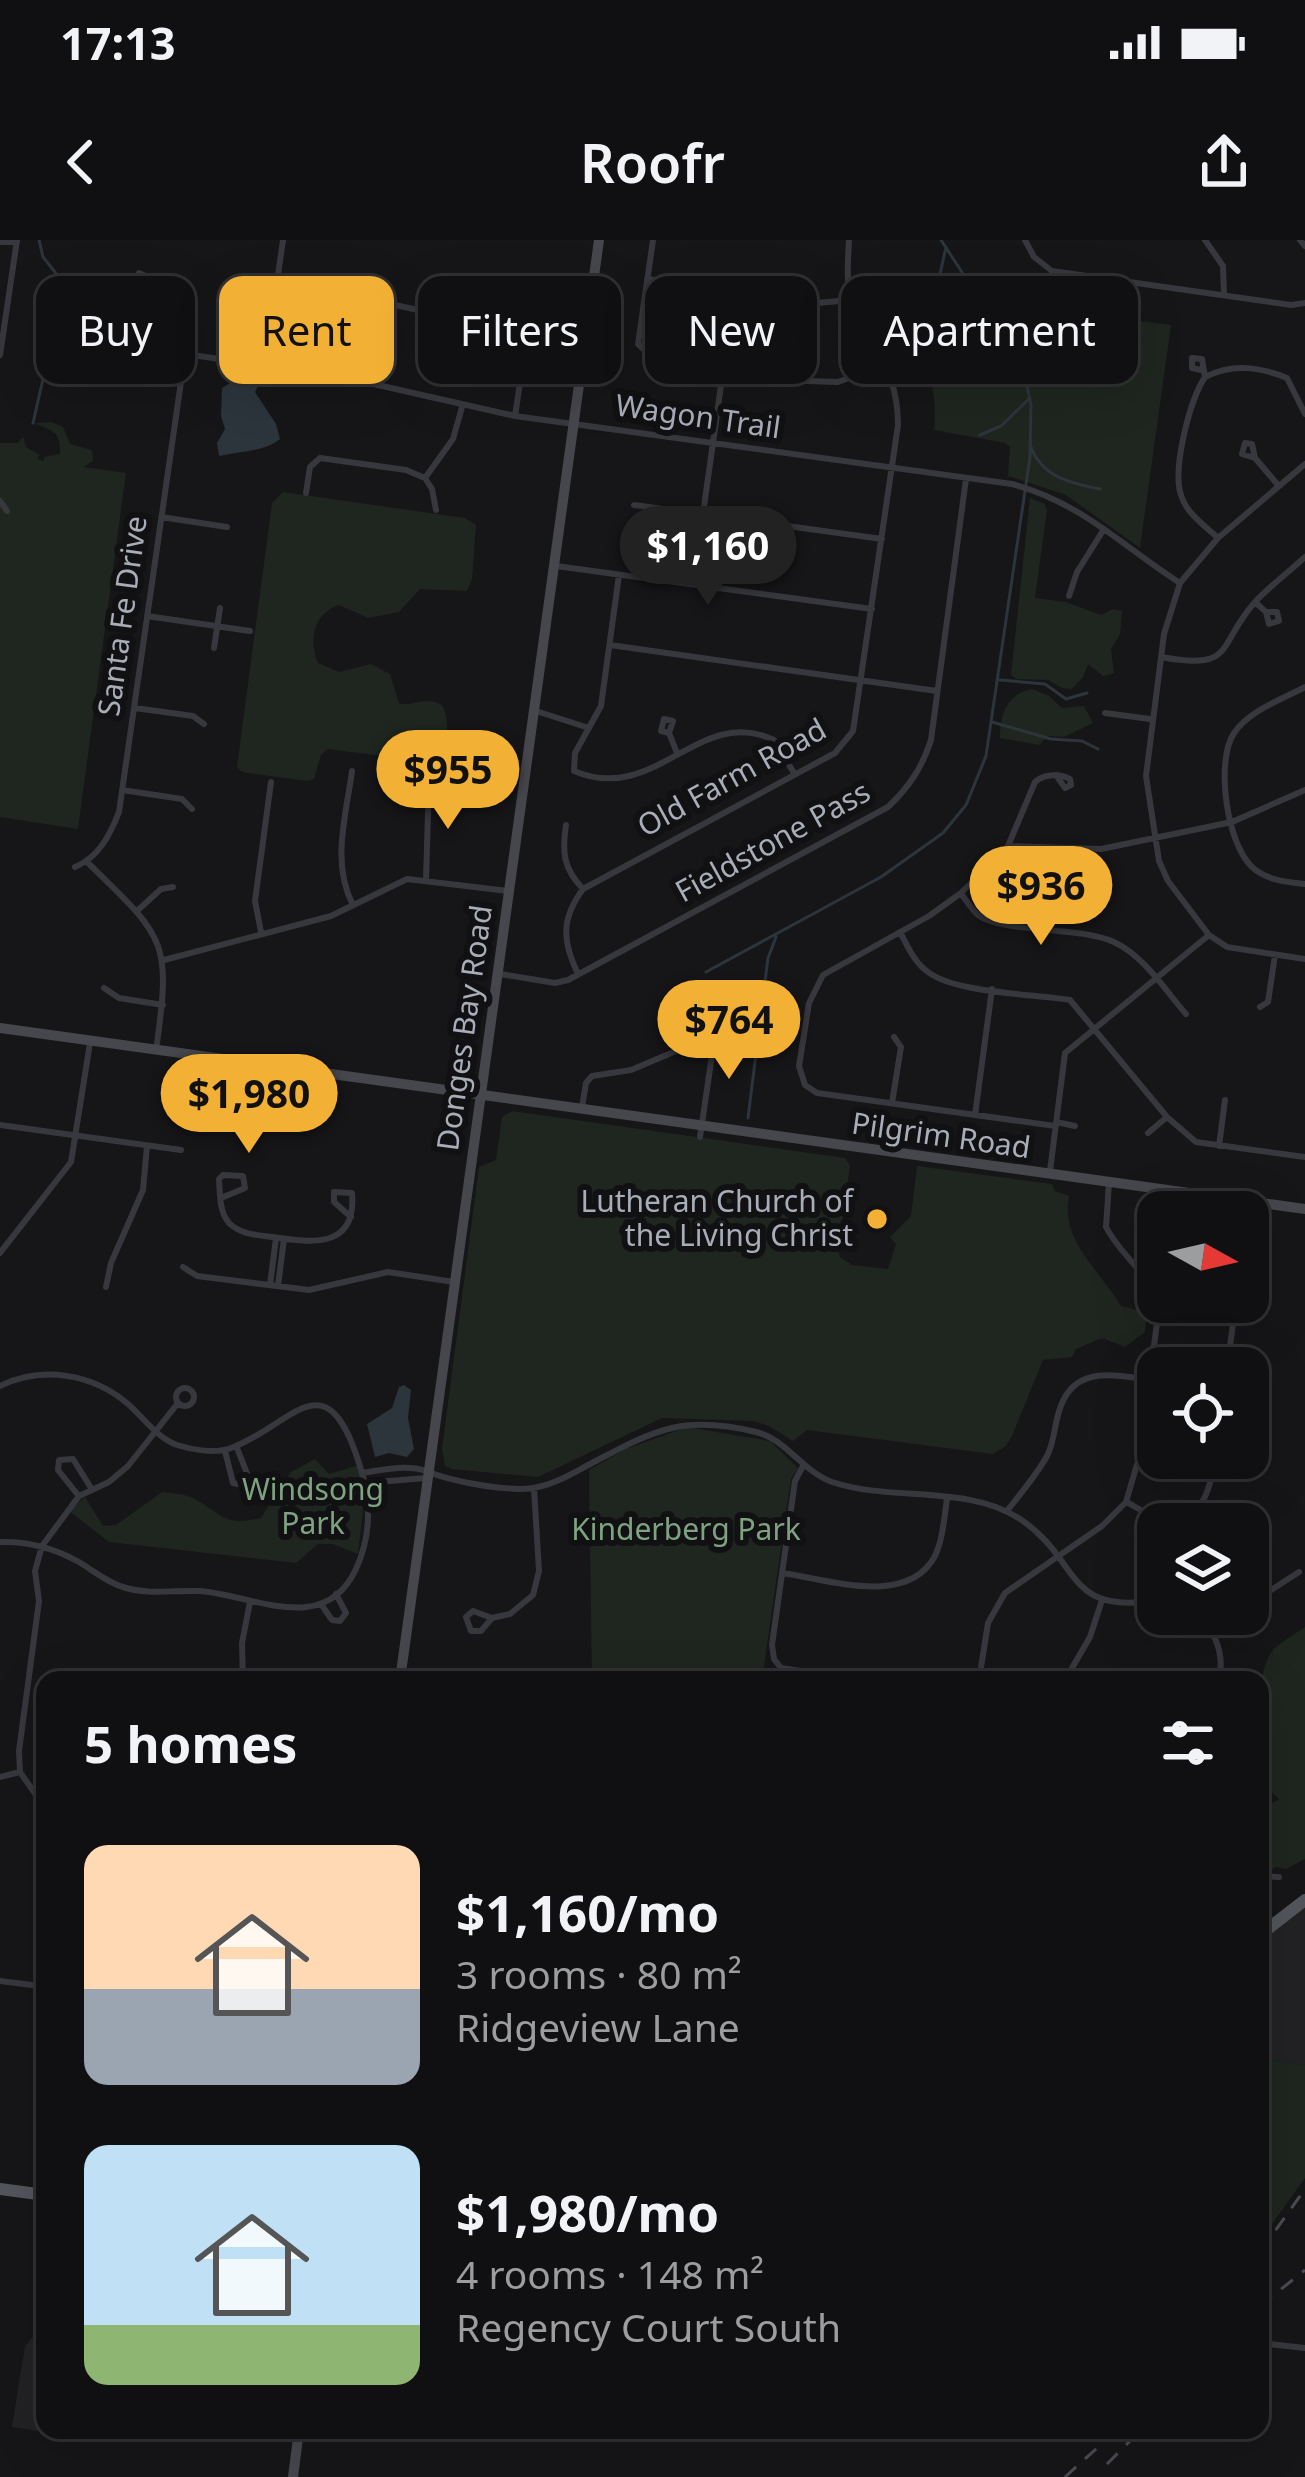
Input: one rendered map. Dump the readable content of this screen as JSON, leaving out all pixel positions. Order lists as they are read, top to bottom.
{
  "streets": {
    "street": [
      "Wagon Trail",
      "Santa Fe Drive",
      "Old Farm Road",
      "Fieldstone Pass",
      "Donges Bay Road",
      "Pilgrim Road"
    ]
  },
  "crossings": [
    ["Wagon Trail", "Old Farm Road"],
    ["Wagon Trail", "Fieldstone Pass"],
    ["Wagon Trail", "Donges Bay Road"],
    ["Fieldstone Pass", "Donges Bay Road"],
    ["Donges Bay Road", "Pilgrim Road"]
  ],
  "parks": ["Windsong Park", "Kinderberg Park"],
  "places": ["Lutheran Church of the Living Christ"],
  "north": "right",
  "page": {
    "status": "17:13",
    "header": "Roofr",
    "chip": [
      "Buy",
      "Rent",
      "Filters",
      "New",
      "Apartment"
    ],
    "price": [
      "$1,160",
      "$955",
      "$936",
      "$764",
      "$1,980"
    ],
    "heading": "5 homes",
    "list": [
      {
        "name": "$1,160/mo",
        "note": "3 rooms · 80 m² · Ridgeview Lane"
      },
      {
        "name": "$1,980/mo",
        "note": "4 rooms · 148 m² · Regency Court South"
      }
    ]
  }
}
